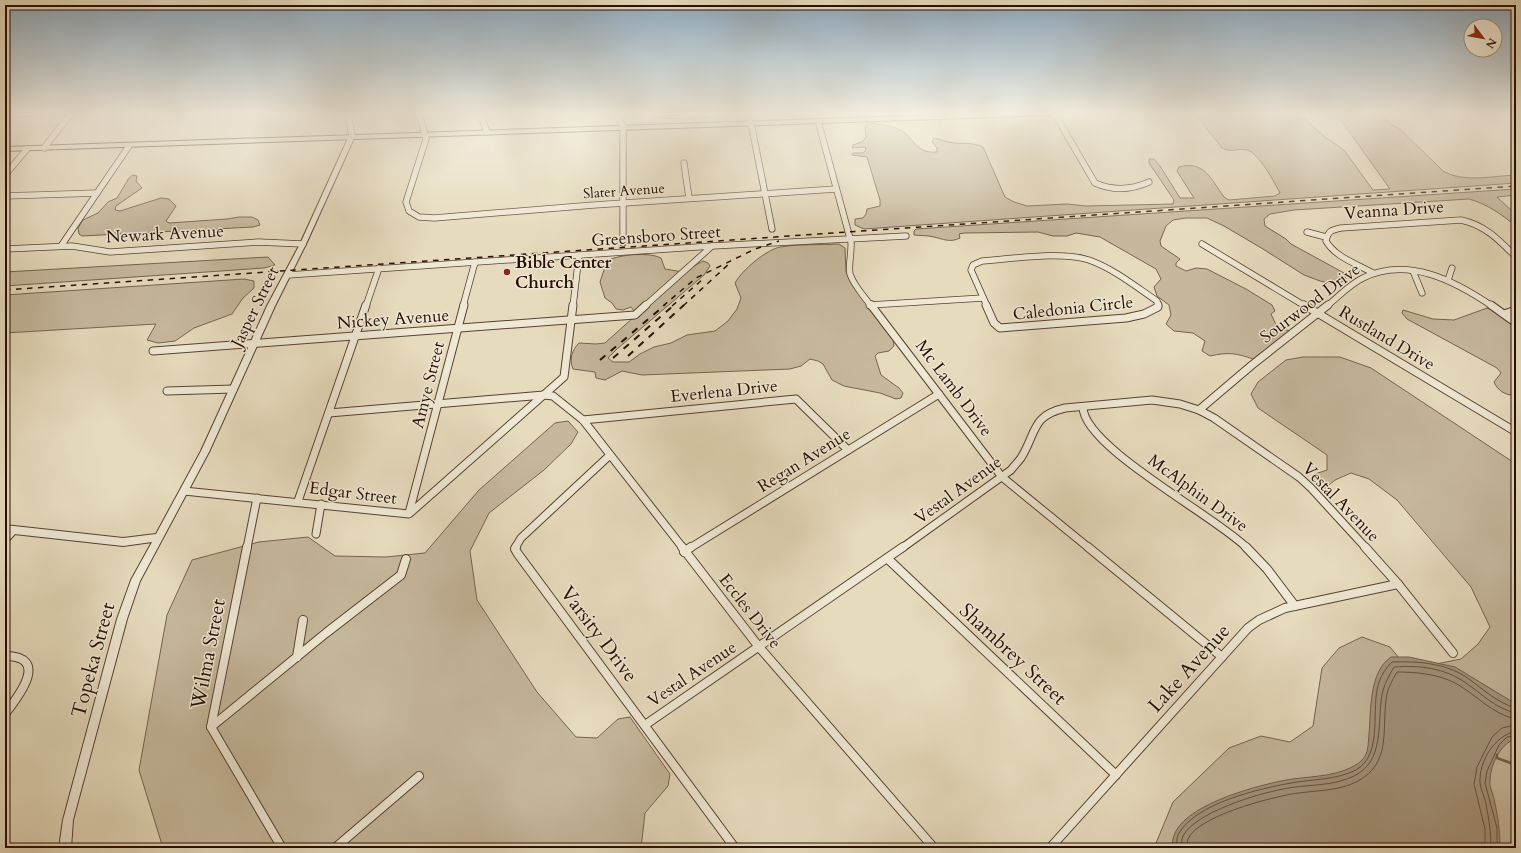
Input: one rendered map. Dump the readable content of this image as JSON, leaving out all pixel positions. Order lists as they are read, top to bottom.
{
  "streets": {
    "street": [
      "Slater Avenue",
      "Veanna Drive",
      "Newark Avenue",
      "Greensboro Street",
      "Sourwood Drive",
      "Jasper Street",
      "Caledonia Circle",
      "Nickey Avenue",
      "Rustland Drive",
      "Amye Street",
      "Mc Lamb Drive",
      "Everlena Drive",
      "Regan Avenue",
      "Vestal Avenue",
      "Edgar Street",
      "McAlphin Drive",
      "Eccles Drive",
      "Varsity Drive",
      "Wilma Street",
      "Shambrey Street",
      "Topeka Street",
      "Lake Avenue"
    ]
  },
  "crossings": [
    ["Slater Avenue", "Mc Lamb Drive"],
    ["Veanna Drive", "Sourwood Drive"],
    ["Newark Avenue", "Jasper Street"],
    ["Greensboro Street", "Jasper Street"],
    ["Greensboro Street", "Nickey Avenue"],
    ["Greensboro Street", "Amye Street"],
    ["Greensboro Street", "Mc Lamb Drive"],
    ["Sourwood Drive", "Rustland Drive"],
    ["Sourwood Drive", "Vestal Avenue"],
    ["Jasper Street", "Nickey Avenue"],
    ["Jasper Street", "Edgar Street"],
    ["Jasper Street", "Topeka Street"],
    ["Nickey Avenue", "Amye Street"],
    ["Nickey Avenue", "Edgar Street"],
    ["Amye Street", "Edgar Street"],
    ["Mc Lamb Drive", "Regan Avenue"],
    ["Mc Lamb Drive", "Vestal Avenue"],
    ["Mc Lamb Drive", "Lake Avenue"],
    ["Everlena Drive", "Regan Avenue"],
    ["Everlena Drive", "Eccles Drive"],
    ["Regan Avenue", "Eccles Drive"],
    ["Vestal Avenue", "McAlphin Drive"],
    ["Vestal Avenue", "Eccles Drive"],
    ["Vestal Avenue", "Varsity Drive"],
    ["Vestal Avenue", "Shambrey Street"],
    ["Vestal Avenue", "Lake Avenue"],
    ["Edgar Street", "Eccles Drive"],
    ["Edgar Street", "Wilma Street"],
    ["Edgar Street", "Topeka Street"],
    ["McAlphin Drive", "Lake Avenue"],
    ["Eccles Drive", "Varsity Drive"],
    ["Shambrey Street", "Lake Avenue"]
  ],
  "places": ["Bible Center Church"],
  "north": "bottom right"
}
